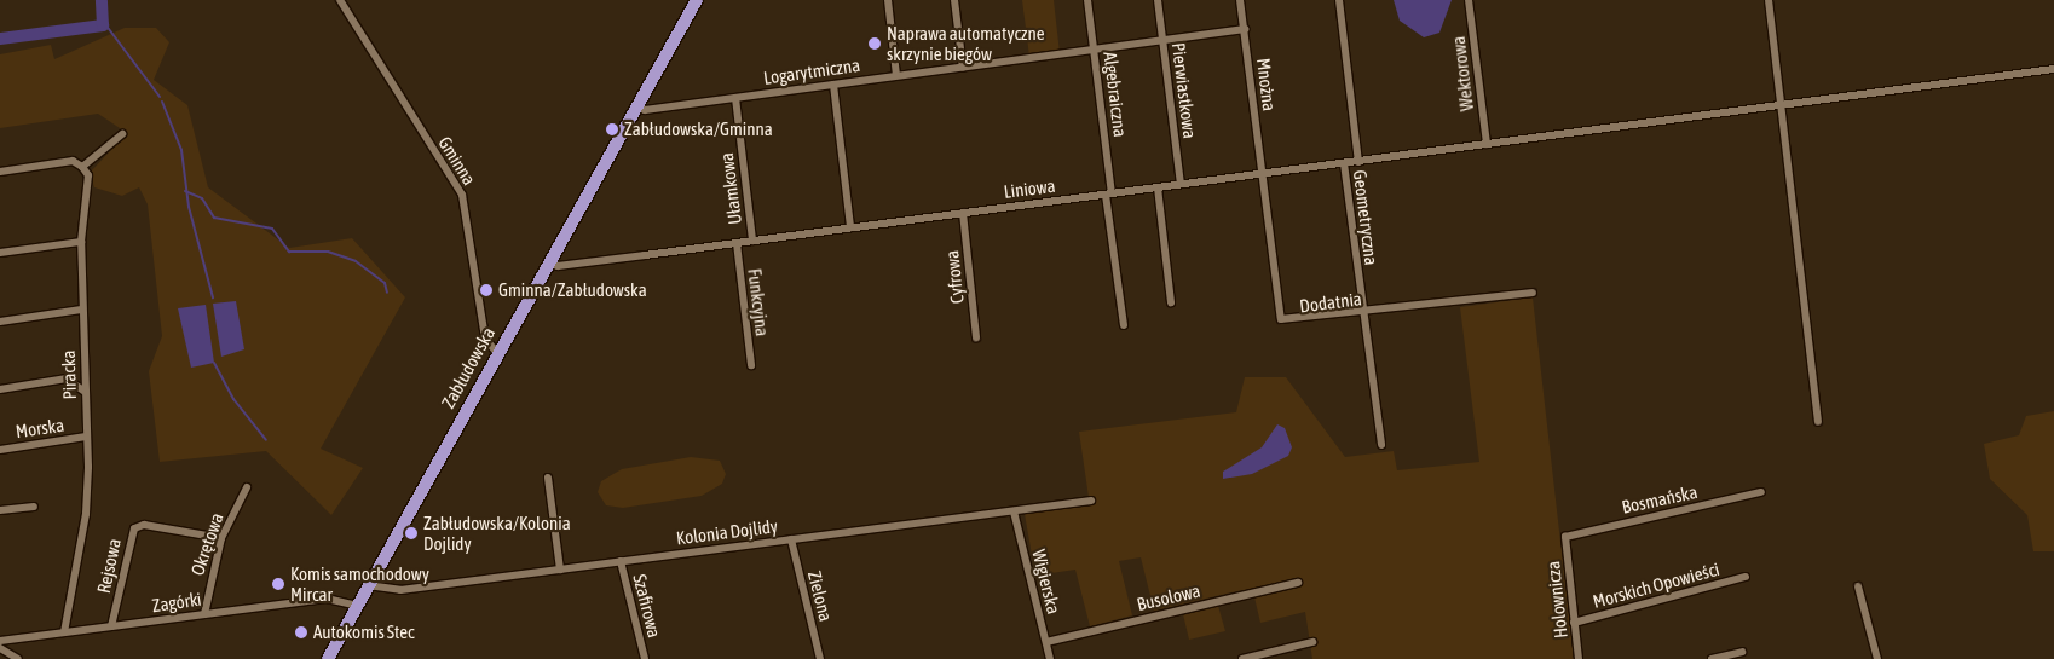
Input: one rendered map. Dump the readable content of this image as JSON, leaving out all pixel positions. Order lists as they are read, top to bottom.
{
  "streets": {
    "highway": ["Zabłudowska"],
    "street": [
      "Logarytmiczna",
      "Wektorowa",
      "Mnożna",
      "Pierwiastkowa",
      "Algebraiczna",
      "Gminna",
      "Ułamkowa",
      "Liniowa",
      "Geometryczna",
      "Cyfrowa",
      "Funkcyjna",
      "Dodatnia",
      "Piracka",
      "Morska",
      "Bosmańska",
      "Kolonia Dojlidy",
      "Okrętowa",
      "Rejsowa",
      "Wigierska",
      "Morskich Opowieści",
      "Zielona",
      "Busolowa",
      "Holownicza",
      "Zagórki",
      "Szafirowa"
    ]
  },
  "crossings": [
    ["Logarytmiczna", "Mnożna"],
    ["Logarytmiczna", "Pierwiastkowa"],
    ["Logarytmiczna", "Algebraiczna"],
    ["Logarytmiczna", "Ułamkowa"],
    ["Logarytmiczna", "Zabłudowska"],
    ["Wektorowa", "Liniowa"],
    ["Mnożna", "Liniowa"],
    ["Mnożna", "Dodatnia"],
    ["Pierwiastkowa", "Liniowa"],
    ["Algebraiczna", "Liniowa"],
    ["Gminna", "Zabłudowska"],
    ["Ułamkowa", "Liniowa"],
    ["Liniowa", "Geometryczna"],
    ["Liniowa", "Cyfrowa"],
    ["Liniowa", "Funkcyjna"],
    ["Liniowa", "Dodatnia"],
    ["Liniowa", "Zabłudowska"],
    ["Geometryczna", "Dodatnia"],
    ["Zabłudowska", "Kolonia Dojlidy"],
    ["Zabłudowska", "Zagórki"],
    ["Piracka", "Morska"],
    ["Piracka", "Zagórki"],
    ["Bosmańska", "Holownicza"],
    ["Kolonia Dojlidy", "Wigierska"],
    ["Kolonia Dojlidy", "Zielona"],
    ["Kolonia Dojlidy", "Szafirowa"],
    ["Okrętowa", "Rejsowa"],
    ["Okrętowa", "Zagórki"],
    ["Rejsowa", "Zagórki"],
    ["Wigierska", "Busolowa"],
    ["Morskich Opowieści", "Holownicza"]
  ],
  "places": [
    "Naprawa automatyczne skrzynie biegów",
    "Zabłudowska/Gminna",
    "Gminna/Zabłudowska",
    "Zabłudowska/Kolonia Dojlidy",
    "Komis samochodowy Mircar",
    "Autokomis Stec"
  ]
}
